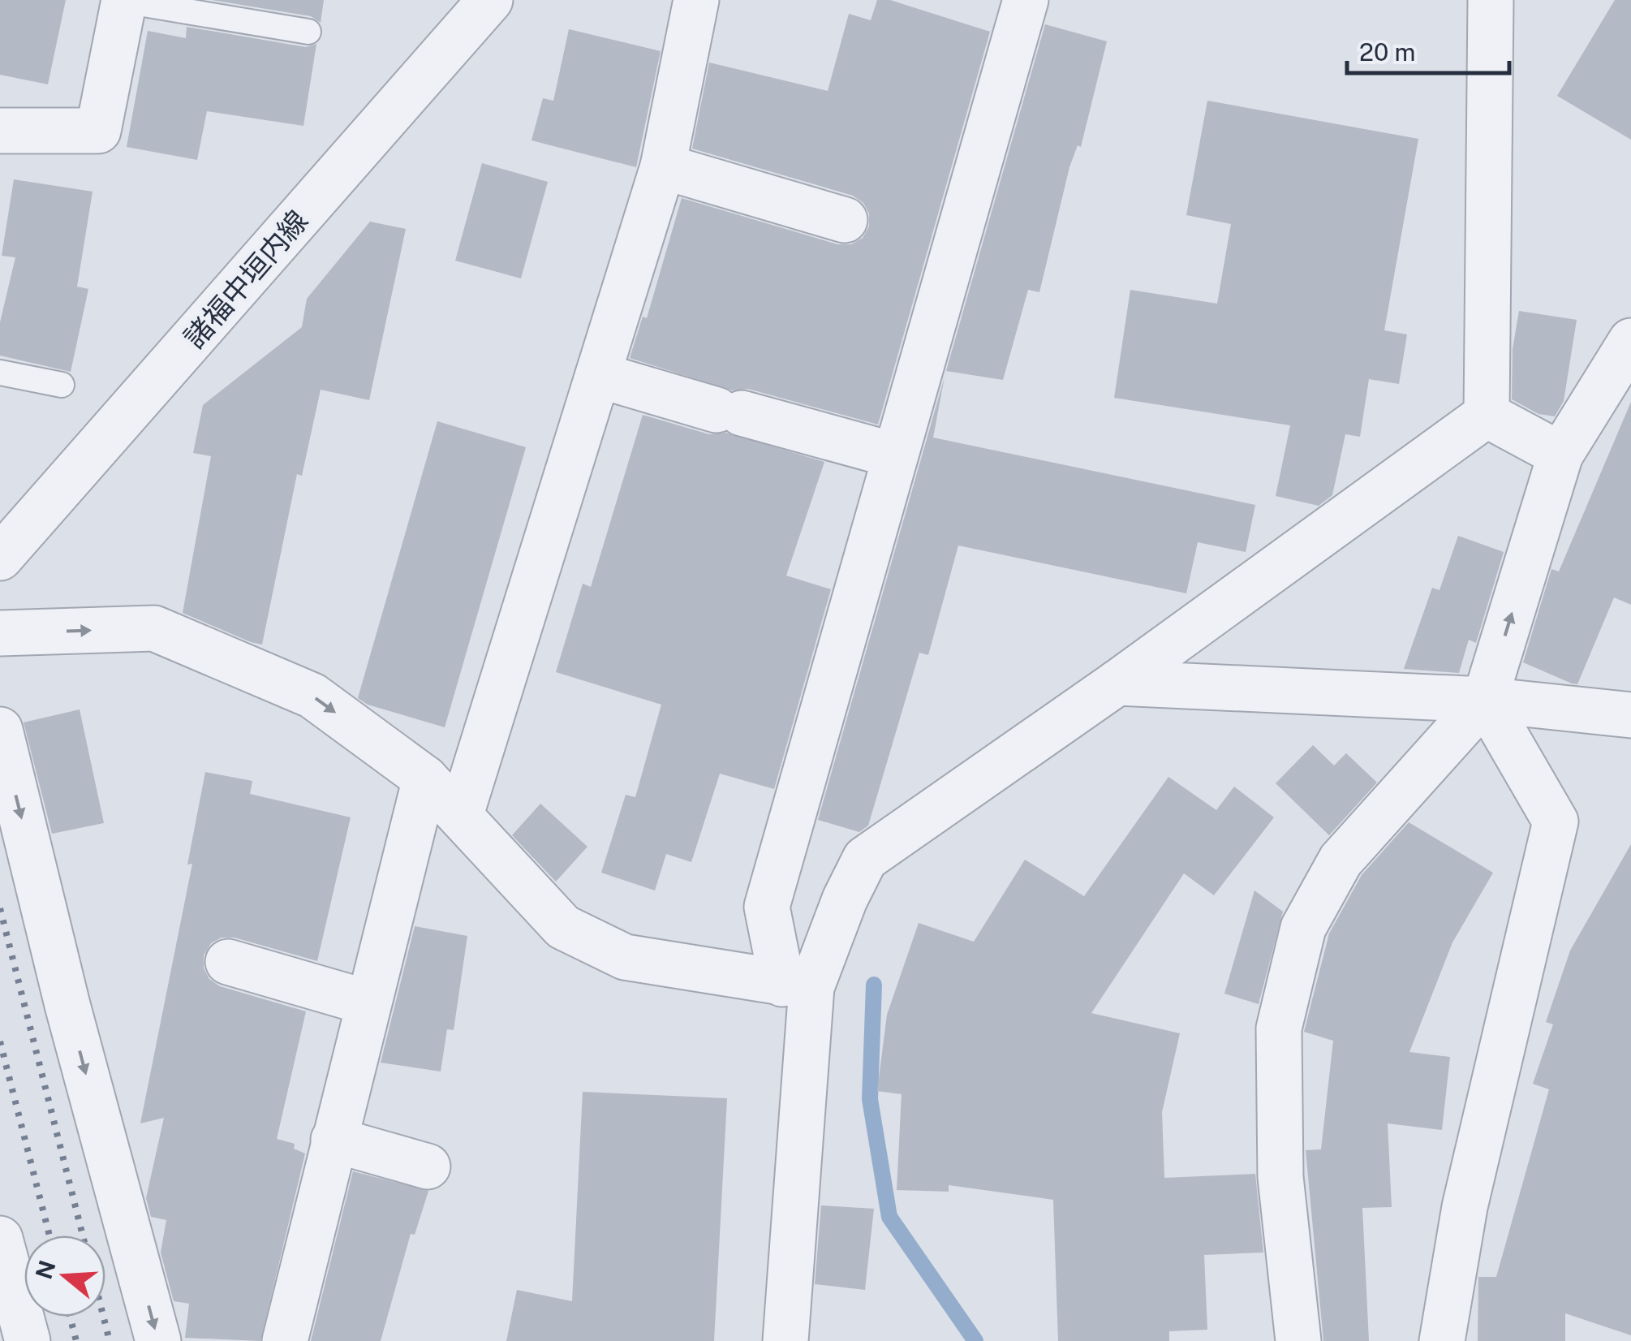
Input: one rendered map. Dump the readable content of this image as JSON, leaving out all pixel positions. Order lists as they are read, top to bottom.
{
  "streets": {
    "street": ["諸福中垣内線"]
  },
  "scale_bar": "20 m",
  "north": "left"
}
